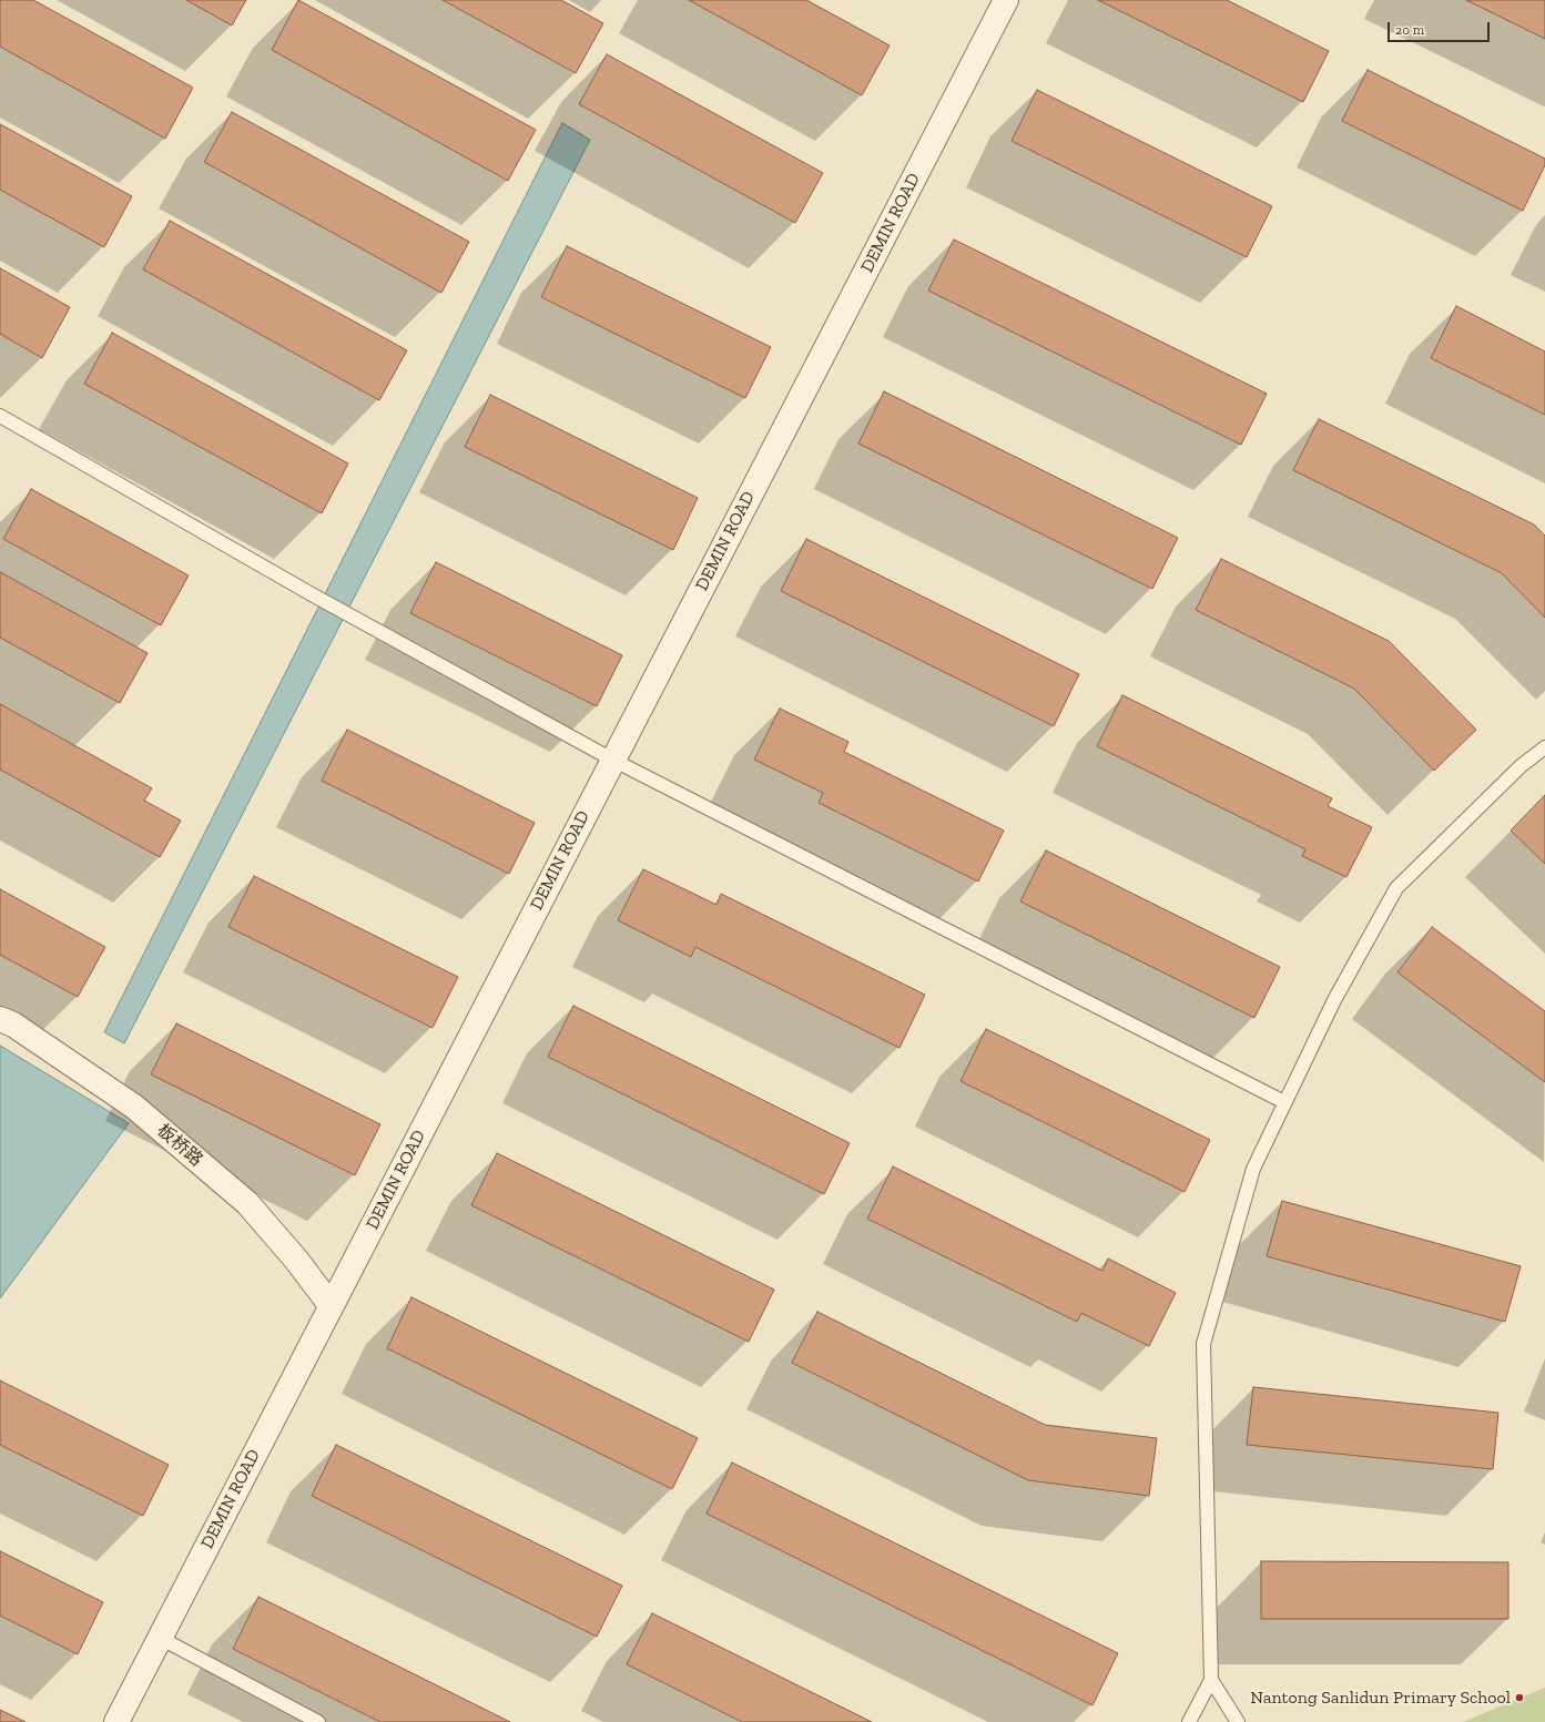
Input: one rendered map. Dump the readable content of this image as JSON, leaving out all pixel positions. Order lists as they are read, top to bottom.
{
  "streets": {
    "street": ["DEMIN ROAD", "板桥路"]
  },
  "crossings": [
    ["DEMIN ROAD", "板桥路"]
  ],
  "places": ["Nantong Sanlidun Primary School"],
  "scale_bar": "20 m"
}
